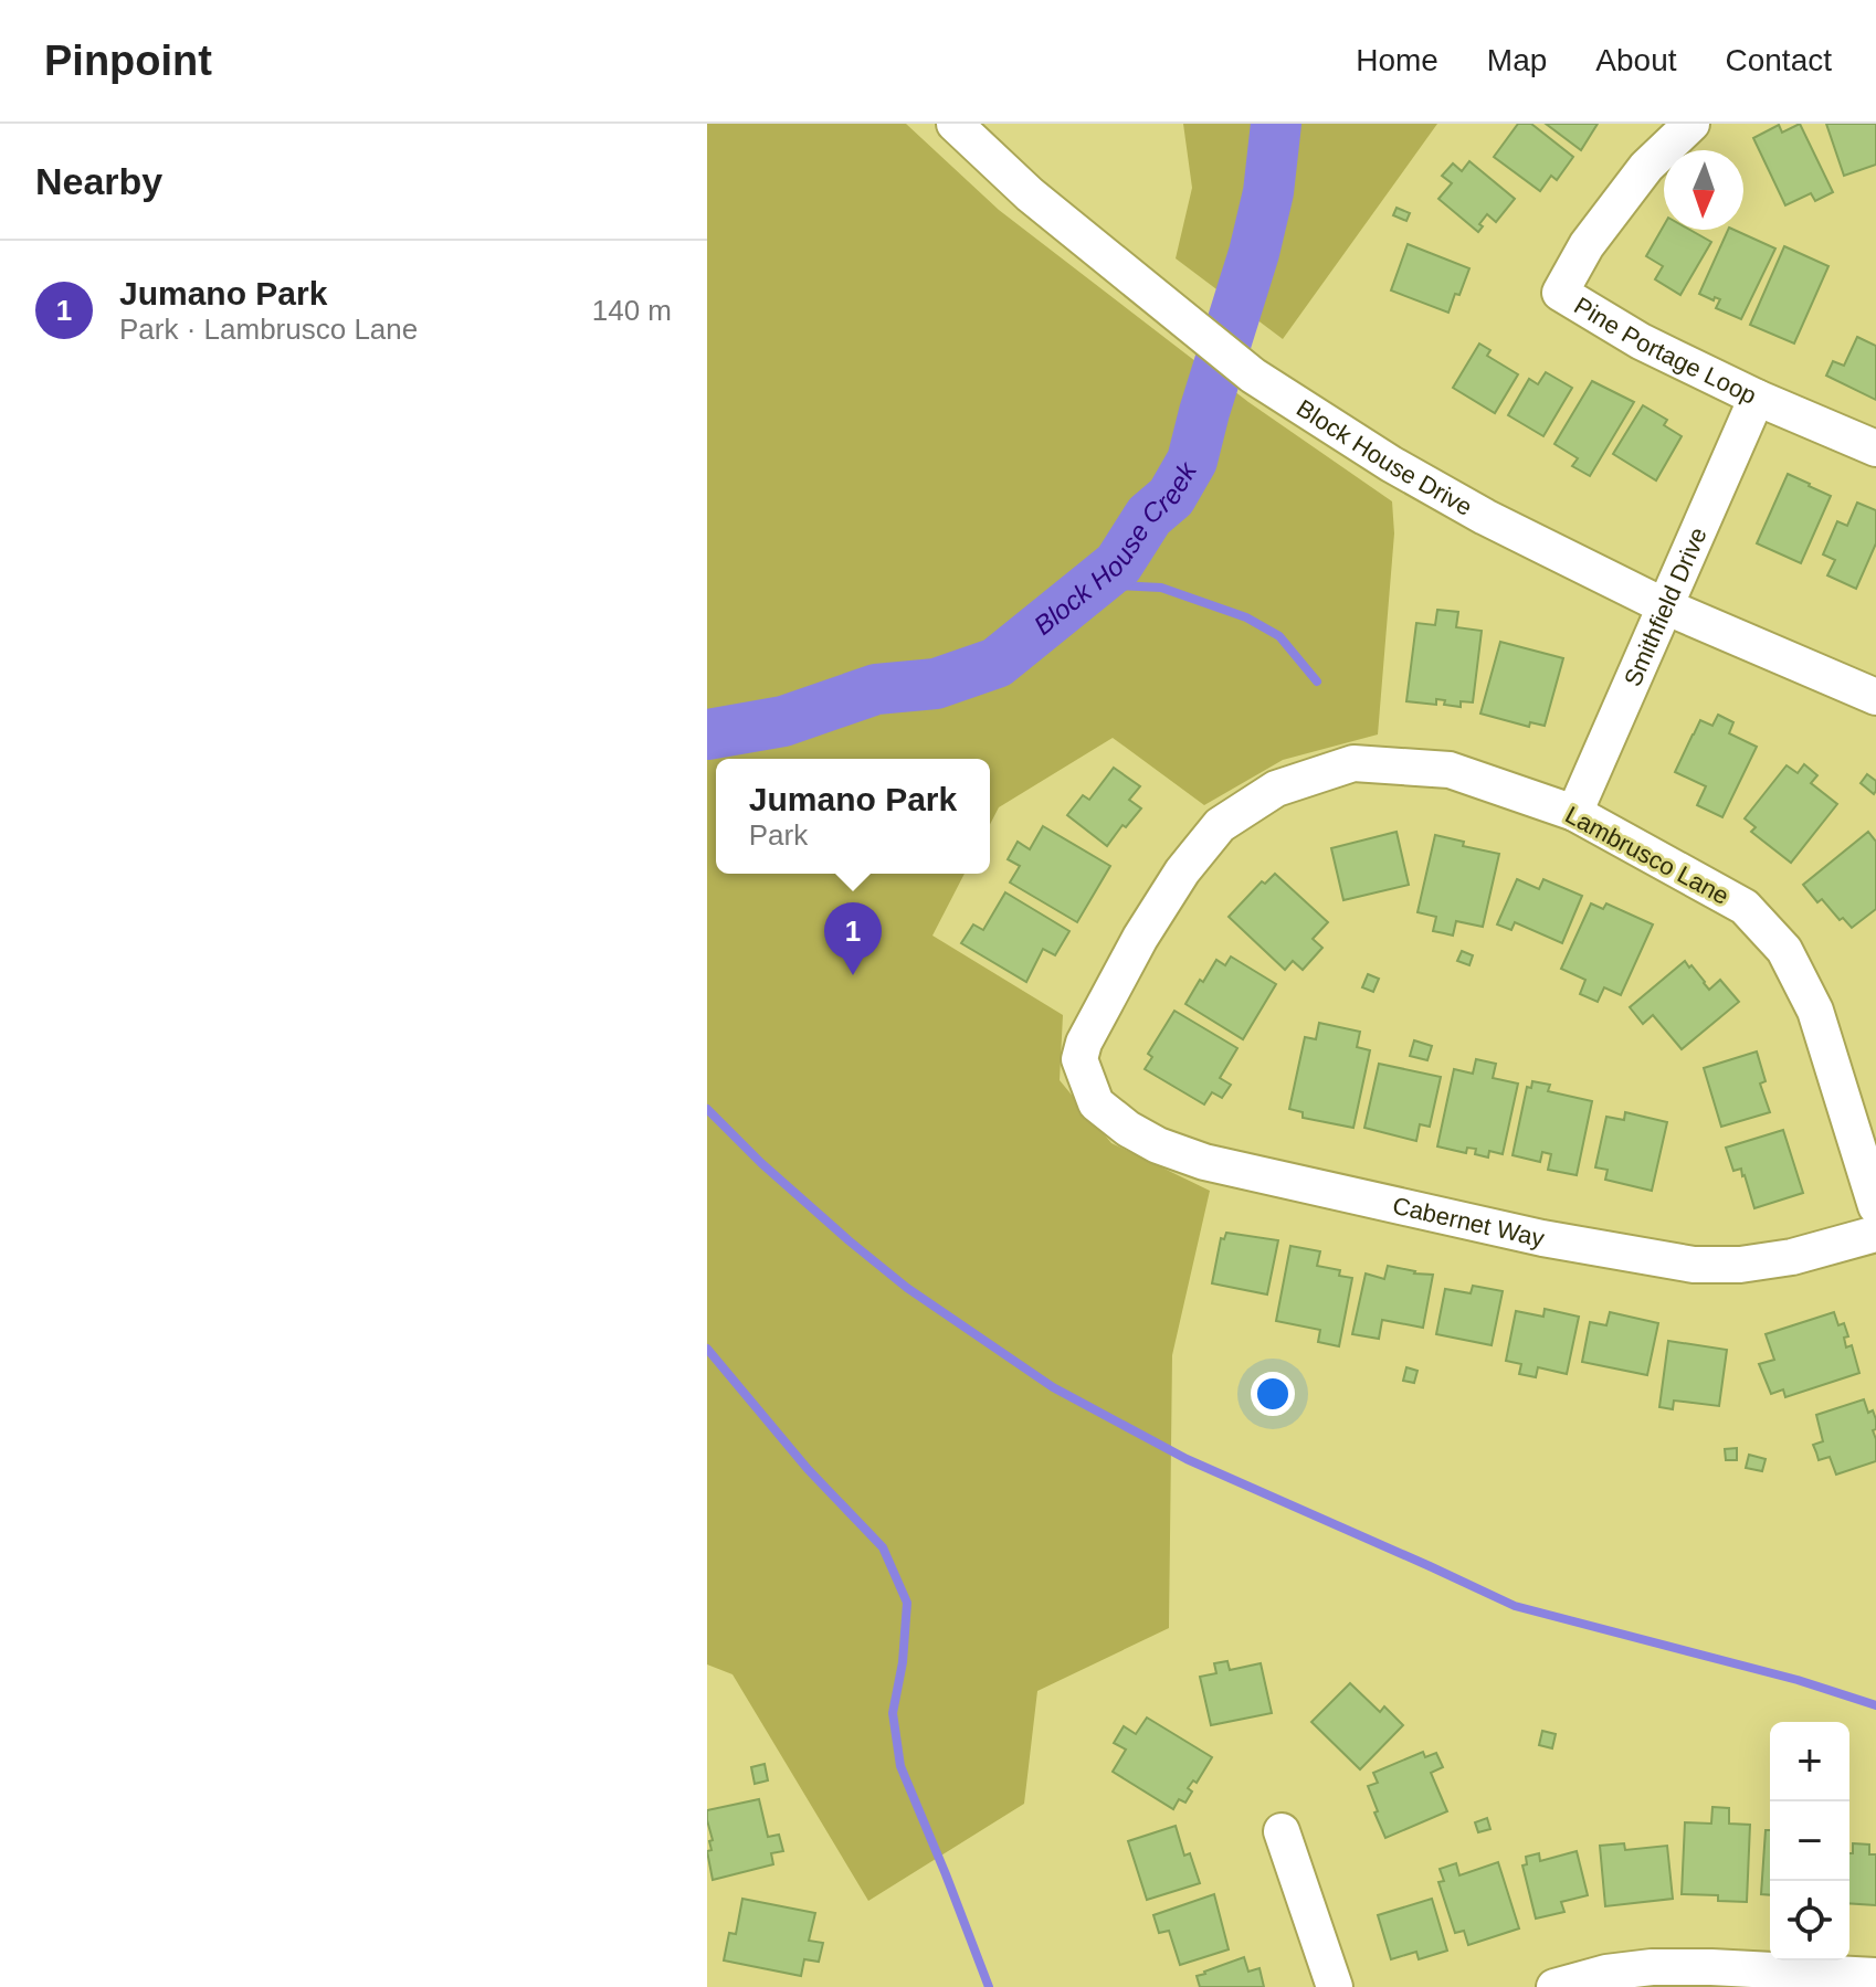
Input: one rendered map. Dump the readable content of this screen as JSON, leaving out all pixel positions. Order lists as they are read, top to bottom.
{
  "streets": {
    "street": [
      "Pine Portage Loop",
      "Block House Drive",
      "Smithfield Drive",
      "Lambrusco Lane",
      "Cabernet Way"
    ]
  },
  "crossings": [
    ["Pine Portage Loop", "Smithfield Drive"],
    ["Block House Drive", "Smithfield Drive"],
    ["Smithfield Drive", "Lambrusco Lane"],
    ["Lambrusco Lane", "Cabernet Way"]
  ],
  "water": ["Block House Creek"],
  "north": "bottom",
  "page": {
    "header": "Pinpoint",
    "nav": [
      "Home",
      "Map",
      "About",
      "Contact"
    ],
    "heading": "Nearby",
    "list": [
      {
        "mark": "1",
        "name": "Jumano Park",
        "note": "Park · Lambrusco Lane",
        "value": "140 m"
      }
    ],
    "popup": ["Jumano Park", "Park"],
    "pins": "1",
    "map_buttons": ["+", "−"]
  }
}
